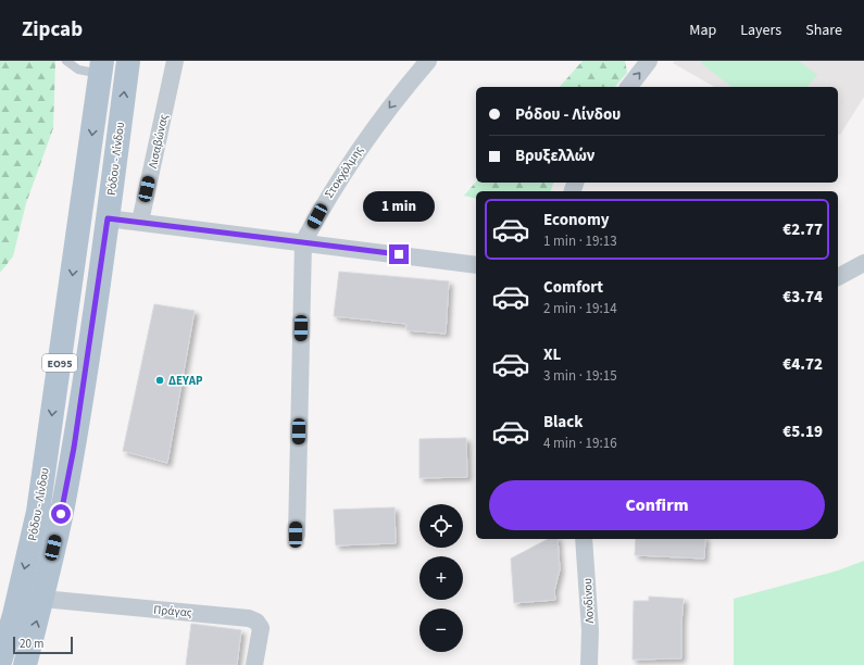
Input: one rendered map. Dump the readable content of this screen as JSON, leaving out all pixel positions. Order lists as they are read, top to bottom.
{
  "streets": {
    "main road": ["Ρόδου - Λίνδου", "ΕΟ95"],
    "street": [
      "Λισαβώνας",
      "Στοκχόλμης",
      "Λονδίνου",
      "Πράγας"
    ]
  },
  "crossings": [
    ["Ρόδου - Λίνδου", "Πράγας"]
  ],
  "one_way": ["Στοκχόλμης"],
  "places": ["ΔΕΥΑΡ"],
  "scale_bar": "20 m",
  "page": {
    "header": "Zipcab",
    "nav": ["Map", "Layers", "Share"],
    "banner": ["Ρόδου - Λίνδου", "Βρυξελλών"],
    "bubble": "1 min",
    "list": [
      {
        "name": "Economy",
        "note": "1 min · 19:13",
        "value": "€2.77"
      },
      {
        "name": "Comfort",
        "note": "2 min · 19:14",
        "value": "€3.74"
      },
      {
        "name": "XL",
        "note": "3 min · 19:15",
        "value": "€4.72"
      },
      {
        "name": "Black",
        "note": "4 min · 19:16",
        "value": "€5.19"
      }
    ],
    "buttons": "Confirm",
    "map_buttons": ["+", "−"],
    "scale": "20 m"
  }
}
